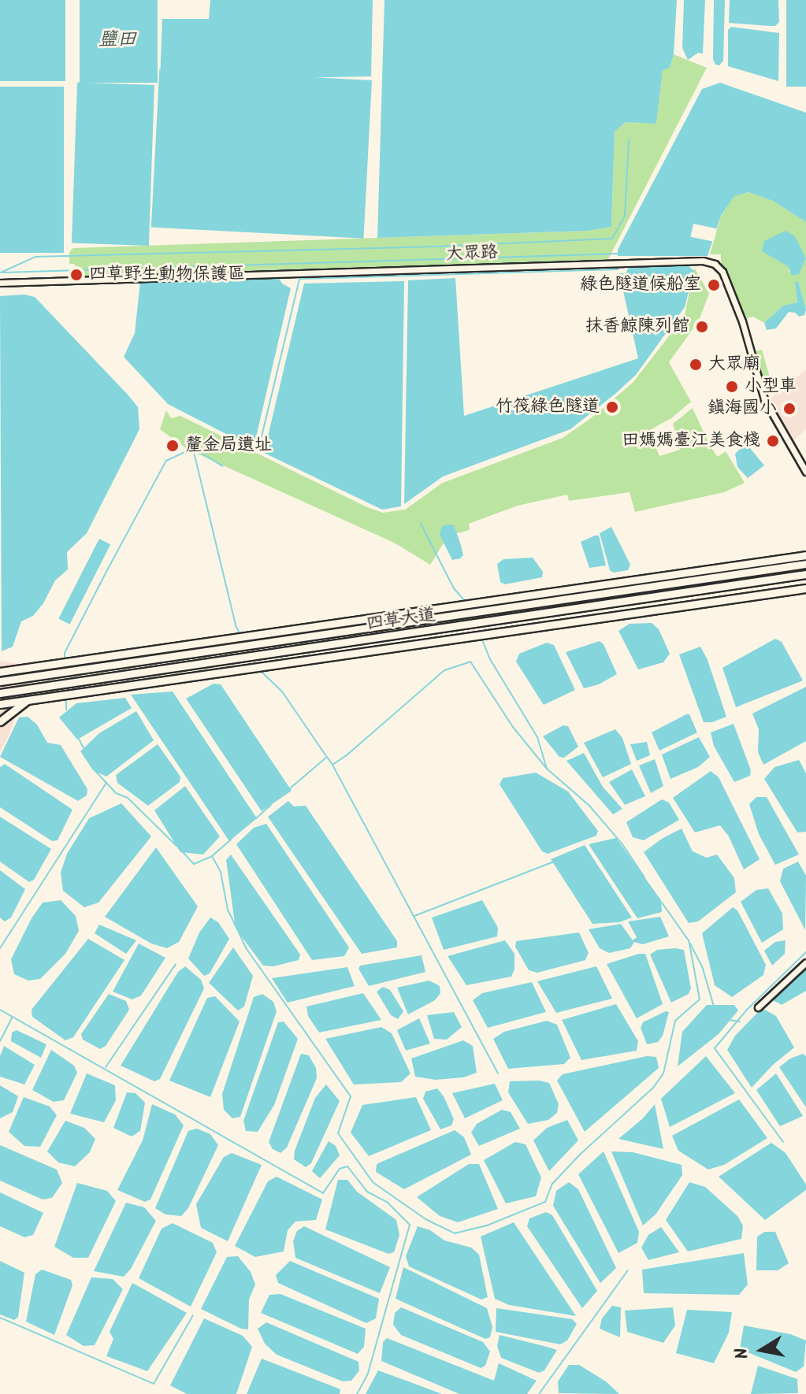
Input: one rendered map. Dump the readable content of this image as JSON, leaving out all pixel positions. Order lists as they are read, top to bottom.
{
  "streets": {
    "street": ["大眾路", "四草大道"]
  },
  "water": ["鹽田"],
  "places": [
    "四草野生動物保護區",
    "綠色隧道候船室",
    "抹香鯨陳列館",
    "大眾廟",
    "小型車",
    "竹筏綠色隧道",
    "鎮海國小",
    "田媽媽臺江美食棧",
    "釐金局遺址"
  ],
  "north": "left"
}
